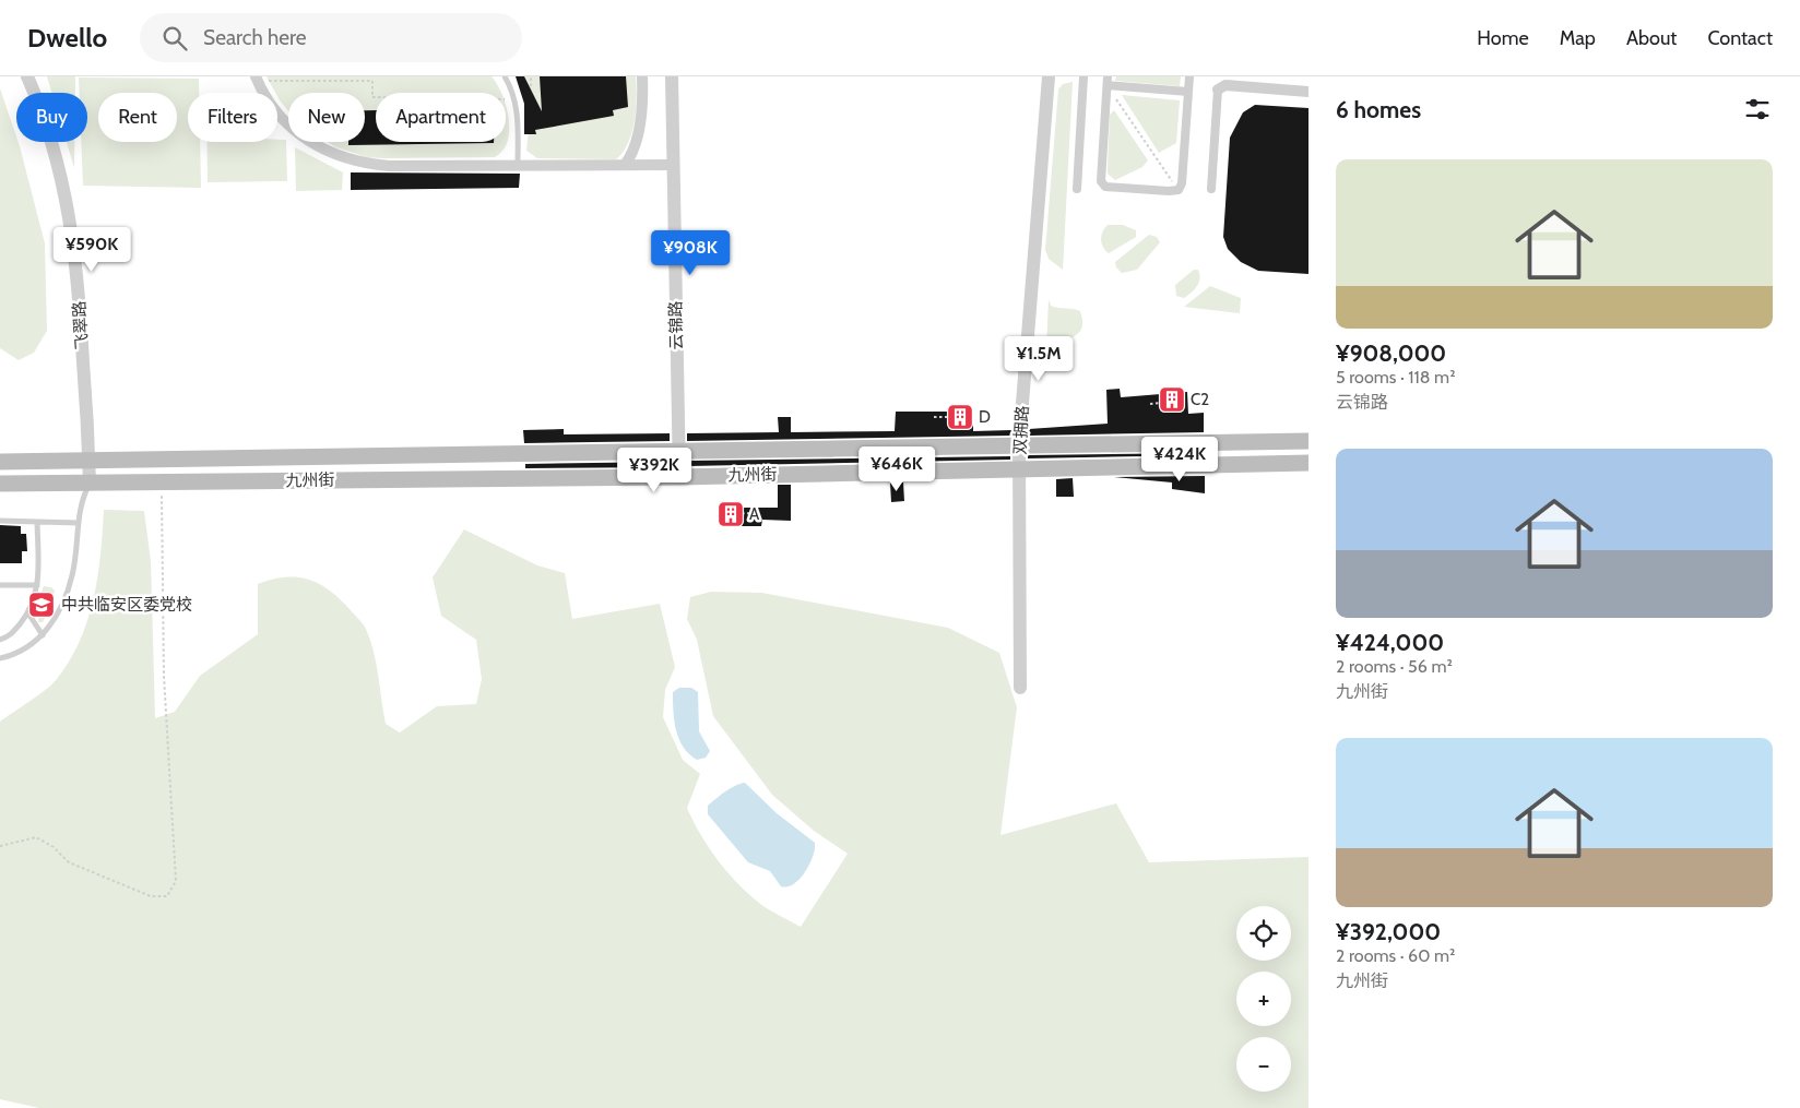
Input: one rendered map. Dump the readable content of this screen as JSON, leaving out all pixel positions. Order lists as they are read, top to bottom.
{
  "streets": {
    "main road": ["九州街"],
    "street": ["飞翠路", "云锦路", "双拥路"]
  },
  "crossings": [
    ["飞翠路", "九州街"],
    ["云锦路", "九州街"],
    ["双拥路", "九州街"]
  ],
  "places": {
    "building": ["C2", "D", "A"],
    "school or university": ["中共临安区委党校"]
  },
  "page": {
    "header": "Dwello",
    "search": "Search here",
    "nav": [
      "Home",
      "Map",
      "About",
      "Contact"
    ],
    "heading": "6 homes",
    "chip": [
      "Buy",
      "Rent",
      "Filters",
      "New",
      "Apartment"
    ],
    "list": [
      {
        "name": "¥908,000",
        "note": "5 rooms · 118 m² · 云锦路"
      },
      {
        "name": "¥424,000",
        "note": "2 rooms · 56 m² · 九州街"
      },
      {
        "name": "¥392,000",
        "note": "2 rooms · 60 m² · 九州街"
      }
    ],
    "price": [
      "¥590K",
      "¥908K",
      "¥1.5M",
      "¥424K",
      "¥646K",
      "¥392K"
    ],
    "map_buttons": ["+", "−"]
  }
}
